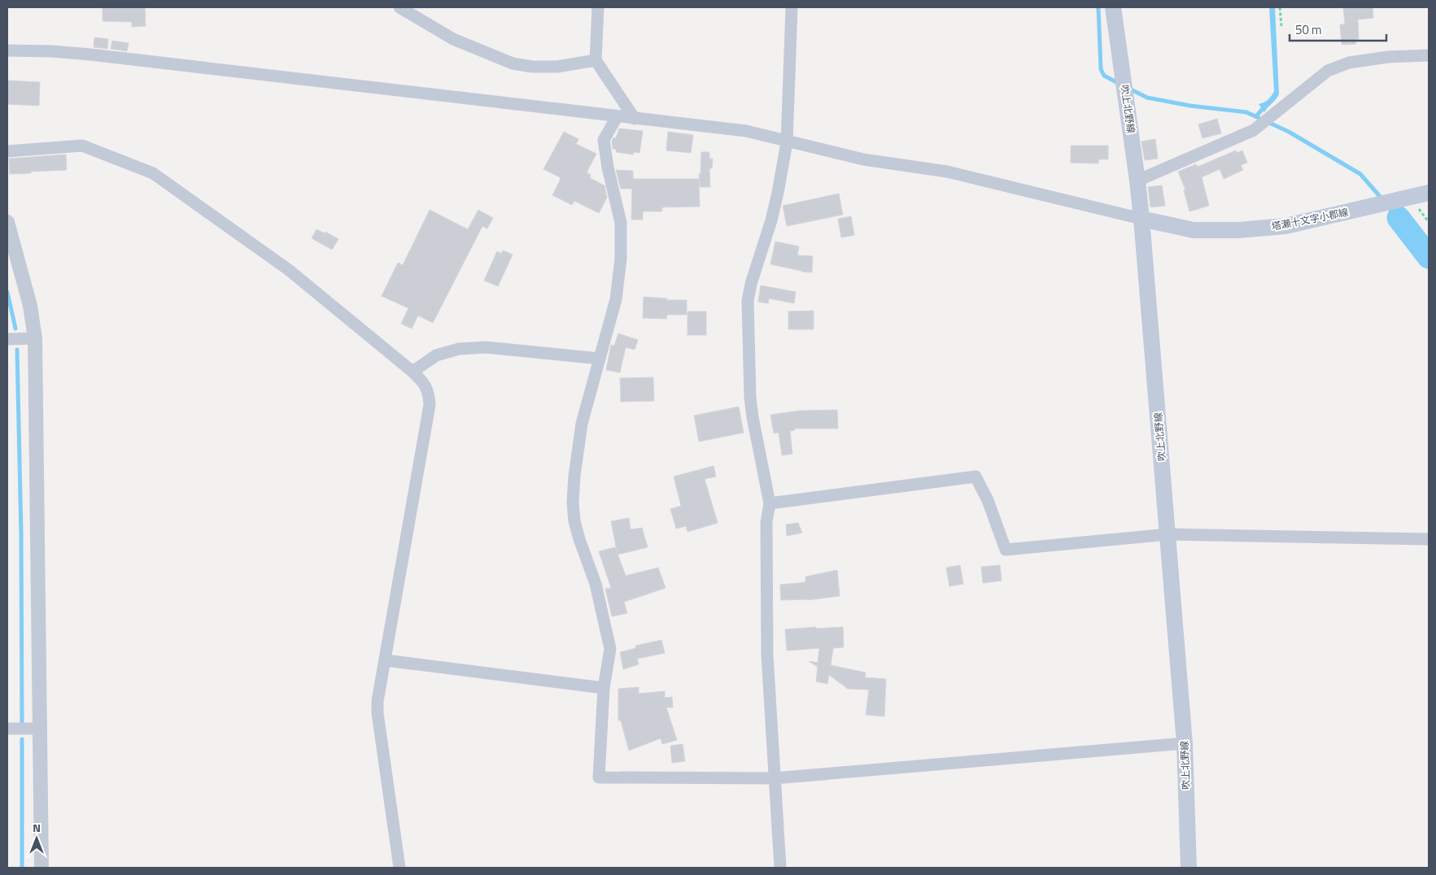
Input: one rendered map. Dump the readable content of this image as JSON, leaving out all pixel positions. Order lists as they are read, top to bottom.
{
  "streets": {
    "main road": ["吹上北野線", "塔瀬十文字小郡線"]
  },
  "crossings": [
    ["吹上北野線", "塔瀬十文字小郡線"]
  ],
  "scale_bar": "50 m",
  "north": "top"
}
